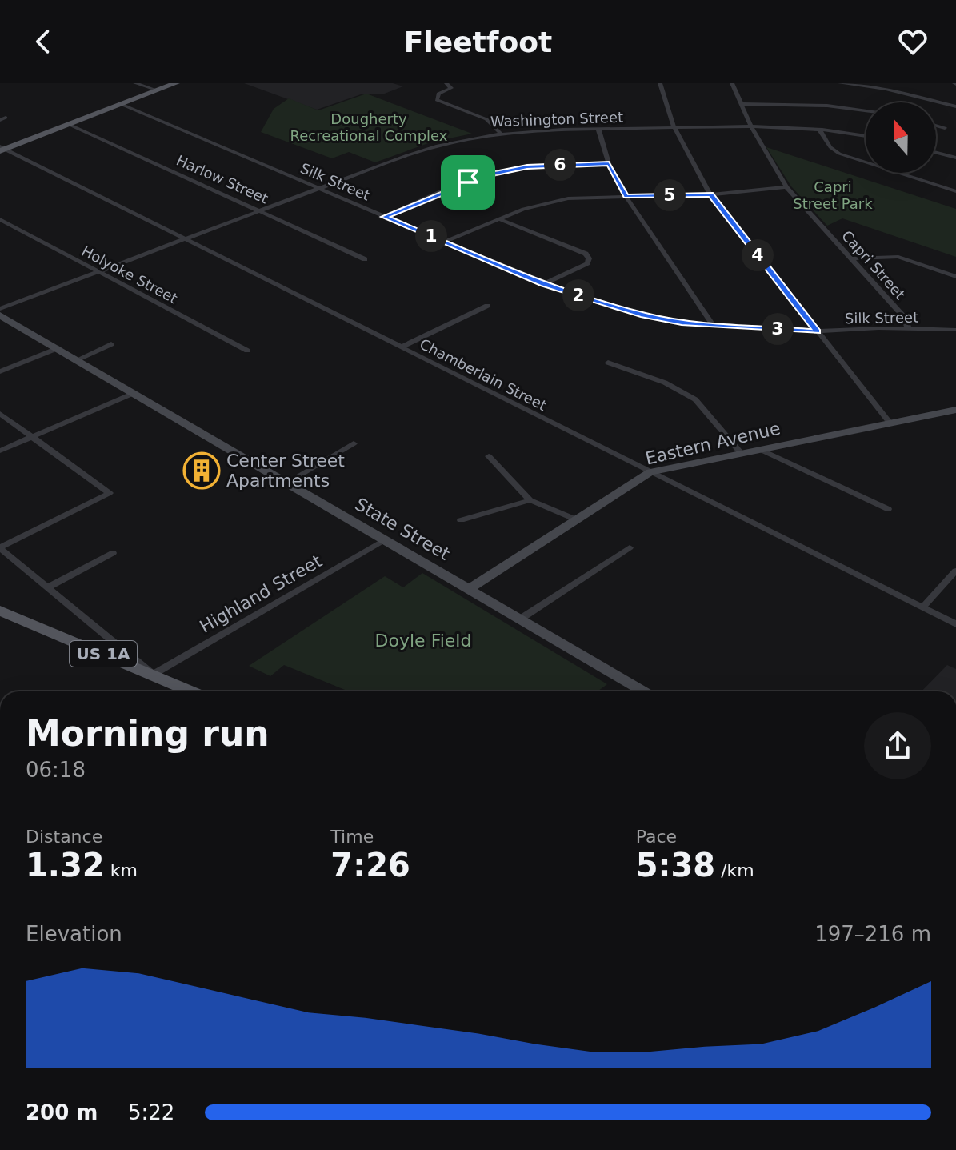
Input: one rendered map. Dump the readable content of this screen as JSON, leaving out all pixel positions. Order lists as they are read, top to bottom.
{
  "streets": {
    "main road": ["Eastern Avenue", "State Street", "US 1A"],
    "street": [
      "Washington Street",
      "Harlow Street",
      "Silk Street",
      "Capri Street",
      "Holyoke Street",
      "Chamberlain Street",
      "Highland Street"
    ]
  },
  "crossings": [
    ["Washington Street", "Harlow Street"],
    ["Washington Street", "Silk Street"],
    ["Washington Street", "Capri Street"],
    ["Washington Street", "Holyoke Street"],
    ["Washington Street", "Chamberlain Street"],
    ["Silk Street", "Capri Street"],
    ["Chamberlain Street", "Eastern Avenue"],
    ["Eastern Avenue", "State Street"],
    ["State Street", "Highland Street"],
    ["Highland Street", "US 1A"]
  ],
  "parks": ["Dougherty Recreational Complex", "Capri Street Park", "Doyle Field"],
  "places": {
    "building": ["Center Street Apartments"]
  },
  "north": "top",
  "page": {
    "header": "Fleetfoot",
    "pins": [
      "6",
      "5",
      "1",
      "4",
      "2",
      "3"
    ],
    "heading": ["Morning run", "06:18"],
    "stats": [
      ["Distance", "1.32 km"],
      ["Time", "7:26"],
      ["Pace", "5:38 /km"]
    ],
    "chart": ["Elevation", "197–216 m"],
    "list": [
      {
        "name": "200 m",
        "note": "5:22"
      }
    ]
  }
}
